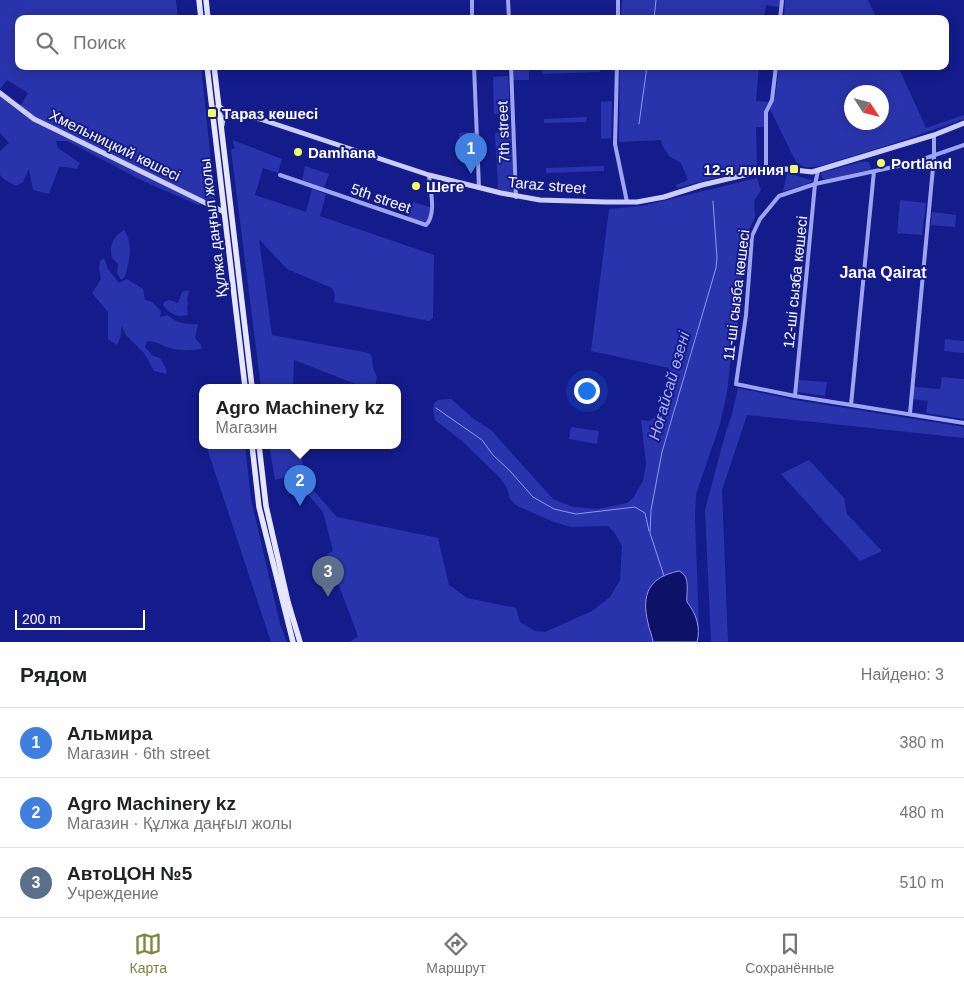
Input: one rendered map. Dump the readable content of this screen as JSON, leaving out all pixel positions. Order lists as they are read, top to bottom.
{
  "streets": {
    "main road": ["Құлжа даңғыл жолы"],
    "street": [
      "7th street",
      "Хмельницкий көшесі",
      "Taraz street",
      "5th street",
      "12-ші сызба көшесі",
      "11-ші сызба көшесі"
    ]
  },
  "crossings": [
    ["7th street", "Taraz street"],
    ["Хмельницкий көшесі", "Құлжа даңғыл жолы"],
    ["Taraz street", "5th street"],
    ["Taraz street", "Құлжа даңғыл жолы"],
    ["12-ші сызба көшесі", "11-ші сызба көшесі"]
  ],
  "districts": ["Jana Qairat"],
  "water": ["Ноғайсай өзені"],
  "places": {
    "transit": ["Тараз көшесі", "12-я линия"],
    "other": ["Damhana", "Portland", "Шеге"]
  },
  "scale_bar": "200 m",
  "north": "bottom right",
  "page": {
    "search": "Поиск",
    "pins": ["1", "2", "3"],
    "popup": ["Agro Machinery kz", "Магазин"],
    "scale": "200 m",
    "heading": ["Рядом", "Найдено: 3"],
    "list": [
      {
        "mark": "1",
        "name": "Альмира",
        "note": "Магазин · 6th street",
        "value": "380 m"
      },
      {
        "mark": "2",
        "name": "Agro Machinery kz",
        "note": "Магазин · Құлжа даңғыл жолы",
        "value": "480 m"
      },
      {
        "mark": "3",
        "name": "АвтоЦОН №5",
        "note": "Учреждение",
        "value": "510 m"
      }
    ],
    "nav": ["Карта", "Маршрут", "Сохранённые"]
  }
}
